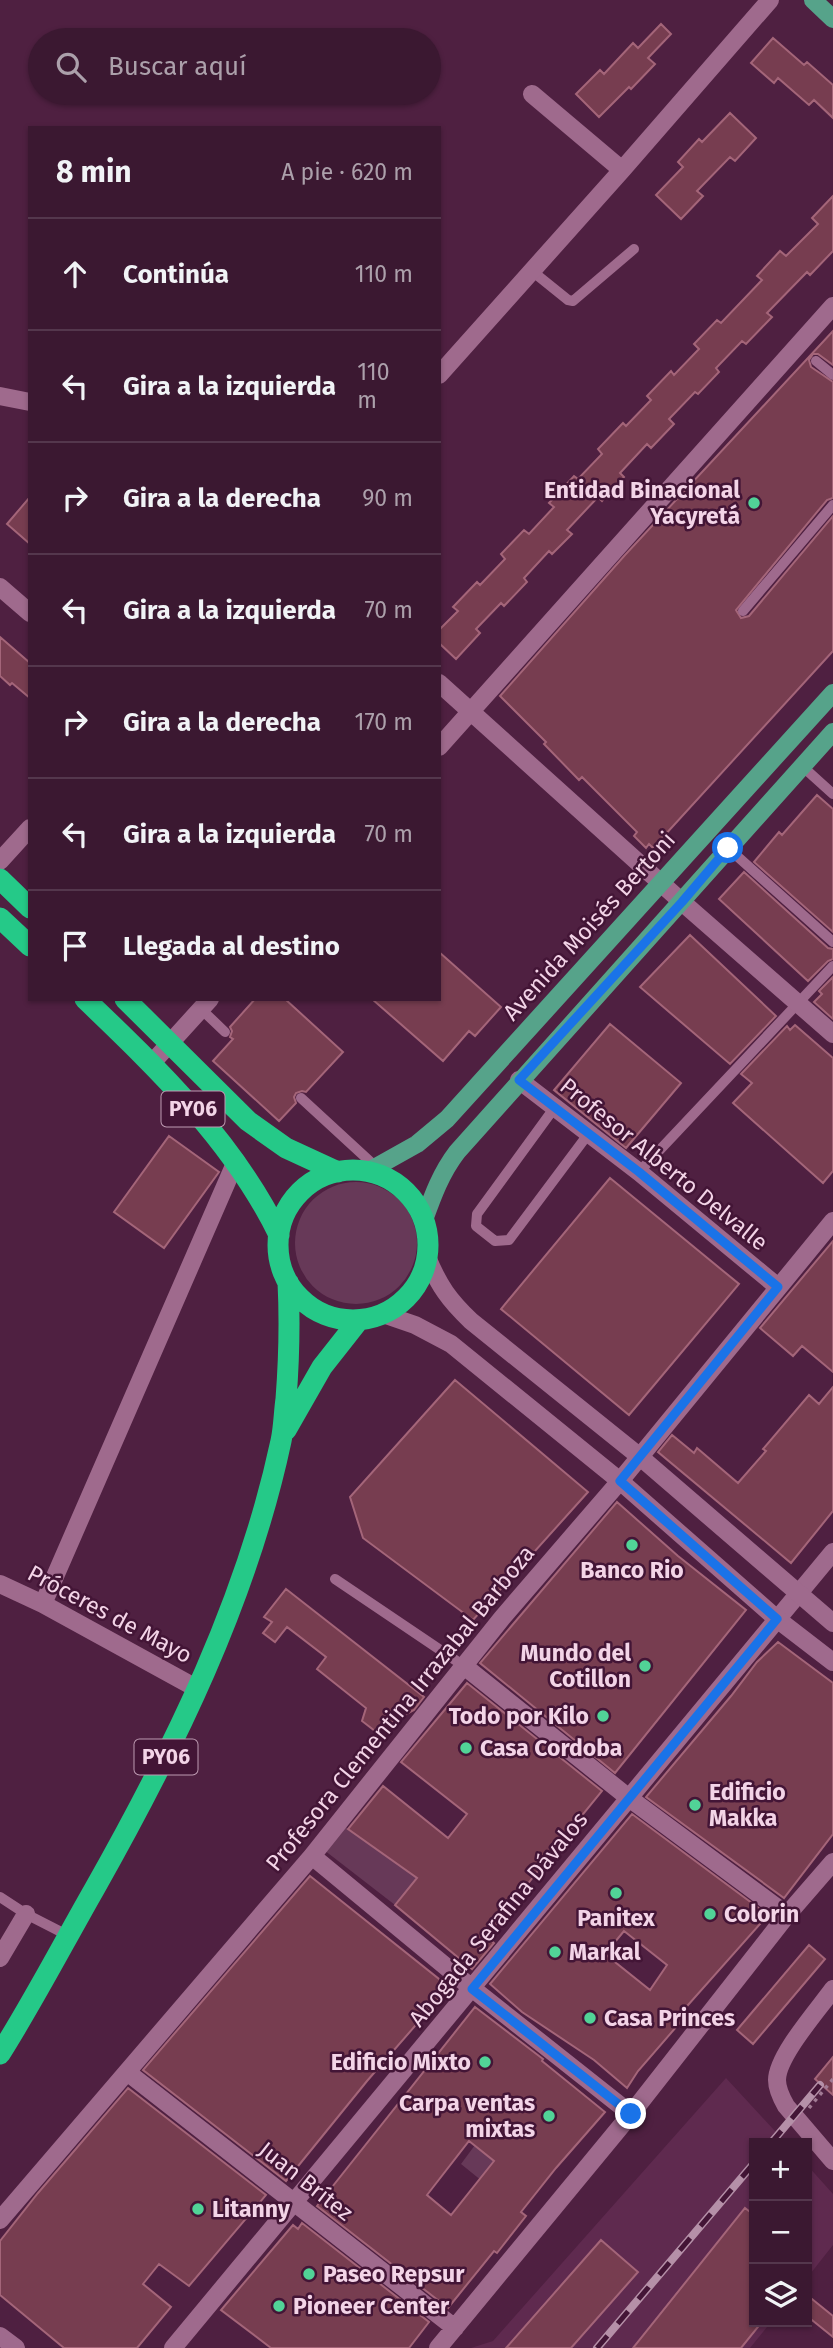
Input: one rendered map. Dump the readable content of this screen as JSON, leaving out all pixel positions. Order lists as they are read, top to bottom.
{
  "streets": {
    "highway": ["PY06"],
    "main road": ["Avenida Moisés Bertoni"],
    "street": [
      "Profesor Alberto Delvalle",
      "Próceres de Mayo",
      "Profesora Clementina Irrazabal Barboza",
      "Abogada Serafina Dávalos",
      "Juan Brítez"
    ]
  },
  "crossings": [
    ["Avenida Moisés Bertoni", "PY06"],
    ["PY06", "Próceres de Mayo"],
    ["Profesor Alberto Delvalle", "Profesora Clementina Irrazabal Barboza"],
    ["Profesora Clementina Irrazabal Barboza", "Juan Brítez"],
    ["Abogada Serafina Dávalos", "Juan Brítez"]
  ],
  "places": [
    "Entidad Binacional Yacyretá",
    "Banco Rio",
    "Mundo del Cotillon",
    "Todo por Kilo",
    "Casa Cordoba",
    "Edificio Makka",
    "Panitex",
    "Colorin",
    "Markal",
    "Casa Princes",
    "Edificio Mixto",
    "Carpa ventas mixtas",
    "Litanny",
    "Paseo Repsur",
    "Pioneer Center"
  ],
  "page": {
    "search": "Buscar aquí",
    "heading": ["8 min", "A pie · 620 m"],
    "list": [
      ["Continúa", "110 m"],
      ["Gira a la izquierda", "110 m"],
      ["Gira a la derecha", "90 m"],
      ["Gira a la izquierda", "70 m"],
      ["Gira a la derecha", "170 m"],
      ["Gira a la izquierda", "70 m"],
      "Llegada al destino"
    ],
    "map_buttons": ["+", "−"]
  }
}
